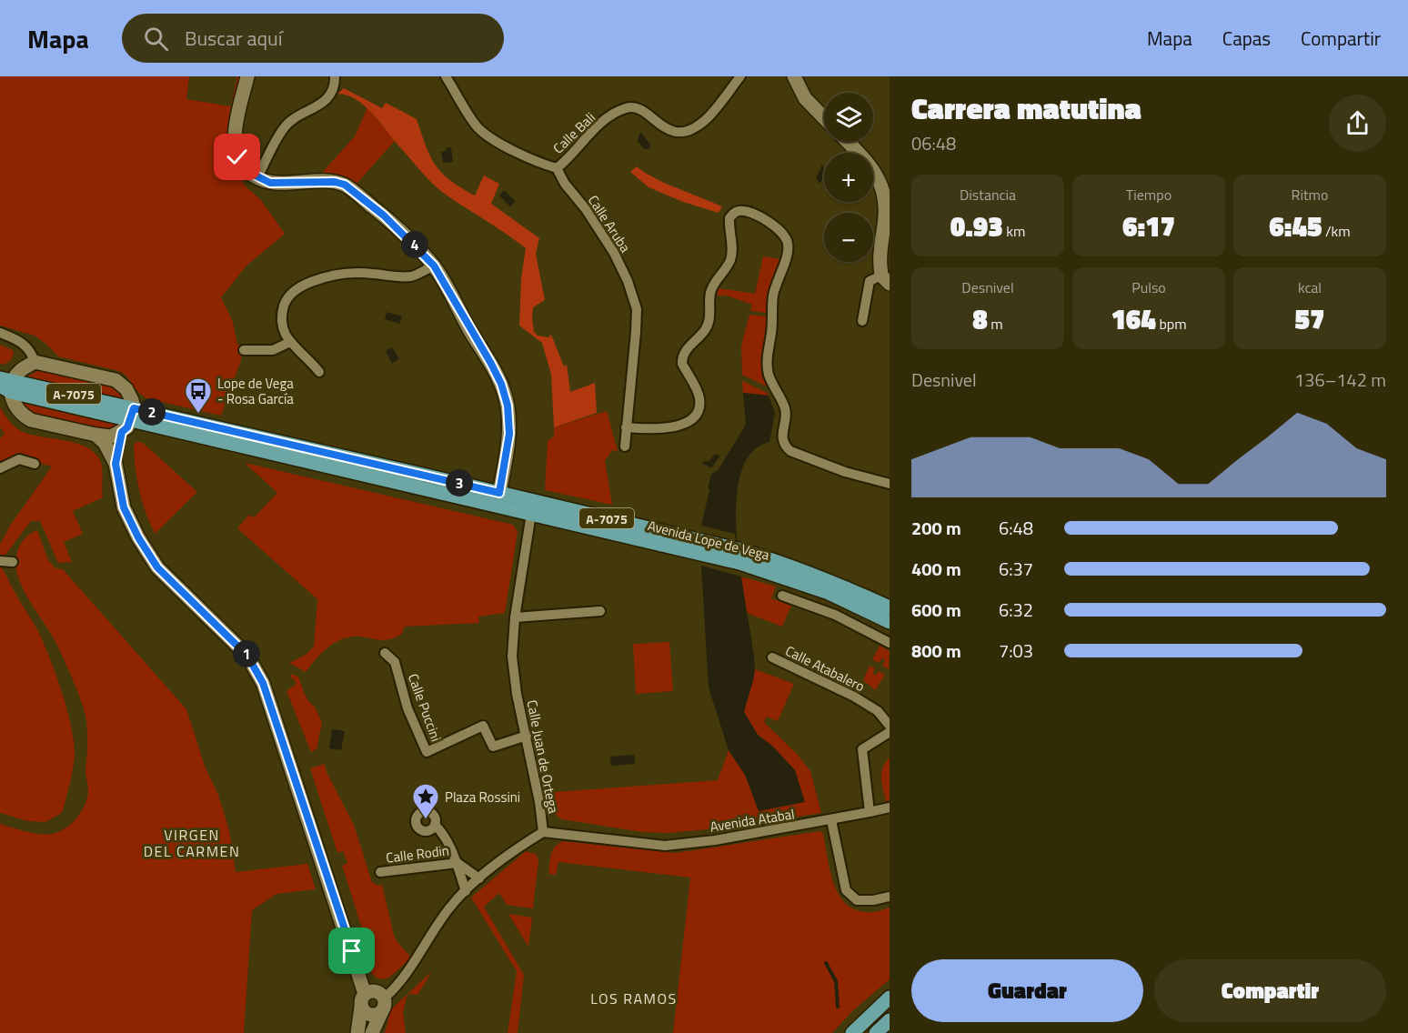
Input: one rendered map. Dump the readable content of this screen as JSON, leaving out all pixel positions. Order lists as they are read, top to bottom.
{
  "streets": {
    "main road": ["A-7075", "Avenida Lope de Vega"],
    "street": [
      "Calle Bali",
      "Calle Aruba",
      "Calle Atabalero",
      "Calle Puccini",
      "Calle Juan de Ortega",
      "Avenida Atabal",
      "Calle Rodin"
    ]
  },
  "crossings": [
    ["Calle Bali", "Calle Aruba"],
    ["Avenida Lope de Vega", "Calle Juan de Ortega"],
    ["Calle Puccini", "Calle Juan de Ortega"],
    ["Calle Juan de Ortega", "Avenida Atabal"]
  ],
  "districts": ["VIRGEN DEL CARMEN", "LOS RAMOS"],
  "places": {
    "bus stop": ["Lope de Vega - Rosa García"],
    "place": ["Plaza Rossini"]
  },
  "page": {
    "header": "Mapa",
    "search": "Buscar aquí",
    "nav": ["Mapa", "Capas", "Compartir"],
    "heading": ["Carrera matutina", "06:48"],
    "map_buttons": ["+", "−"],
    "stats": [
      ["Distancia", "0.93 km"],
      ["Tiempo", "6:17"],
      ["Ritmo", "6:45 /km"],
      ["Desnivel", "8 m"],
      ["Pulso", "164 bpm"],
      ["kcal", "57"]
    ],
    "pins": [
      "4",
      "2",
      "3",
      "1"
    ],
    "chart": ["Desnivel", "136–142 m"],
    "list": [
      {
        "name": "200 m",
        "note": "6:48"
      },
      {
        "name": "400 m",
        "note": "6:37"
      },
      {
        "name": "600 m",
        "note": "6:32"
      },
      {
        "name": "800 m",
        "note": "7:03"
      }
    ],
    "buttons": ["Guardar", "Compartir"]
  }
}
